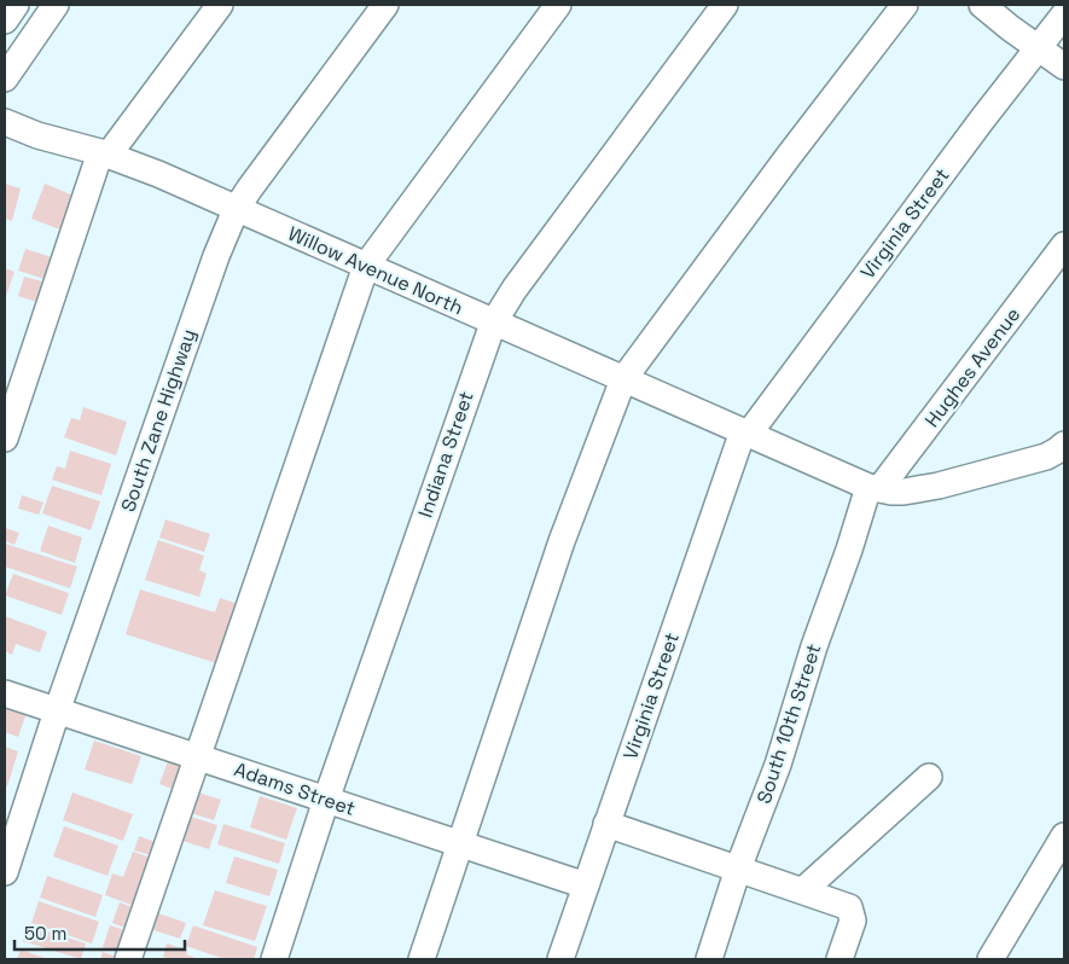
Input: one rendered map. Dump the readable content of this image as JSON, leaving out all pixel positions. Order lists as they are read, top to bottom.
{
  "streets": {
    "street": [
      "Virginia Street",
      "Willow Avenue North",
      "Hughes Avenue",
      "South Zane Highway",
      "Indiana Street",
      "South 10th Street",
      "Adams Street"
    ]
  },
  "crossings": [
    ["Virginia Street", "Willow Avenue North"],
    ["Virginia Street", "Adams Street"],
    ["Willow Avenue North", "Hughes Avenue"],
    ["Willow Avenue North", "South Zane Highway"],
    ["Willow Avenue North", "Indiana Street"],
    ["Willow Avenue North", "South 10th Street"],
    ["Hughes Avenue", "South 10th Street"],
    ["South Zane Highway", "Adams Street"],
    ["Indiana Street", "Adams Street"]
  ],
  "scale_bar": "50 m"
}
